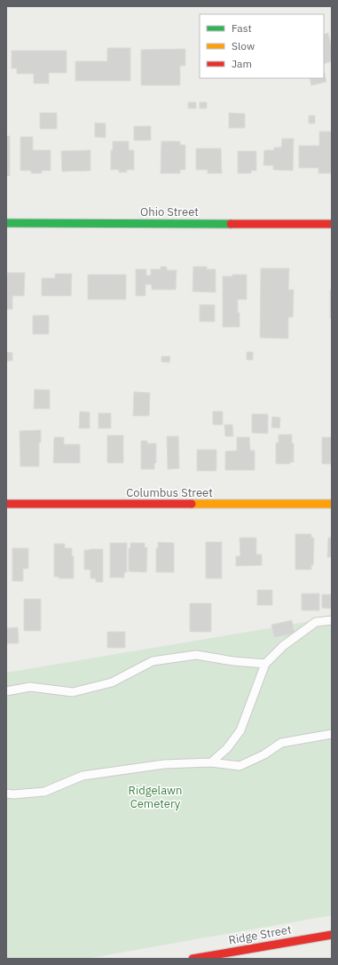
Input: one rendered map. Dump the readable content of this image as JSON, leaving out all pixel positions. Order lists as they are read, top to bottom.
{
  "streets": {
    "street": ["Ohio Street", "Columbus Street", "Ridge Street"]
  },
  "parks": ["Ridgelawn Cemetery"],
  "legend": ["Fast", "Slow", "Jam"]
}
